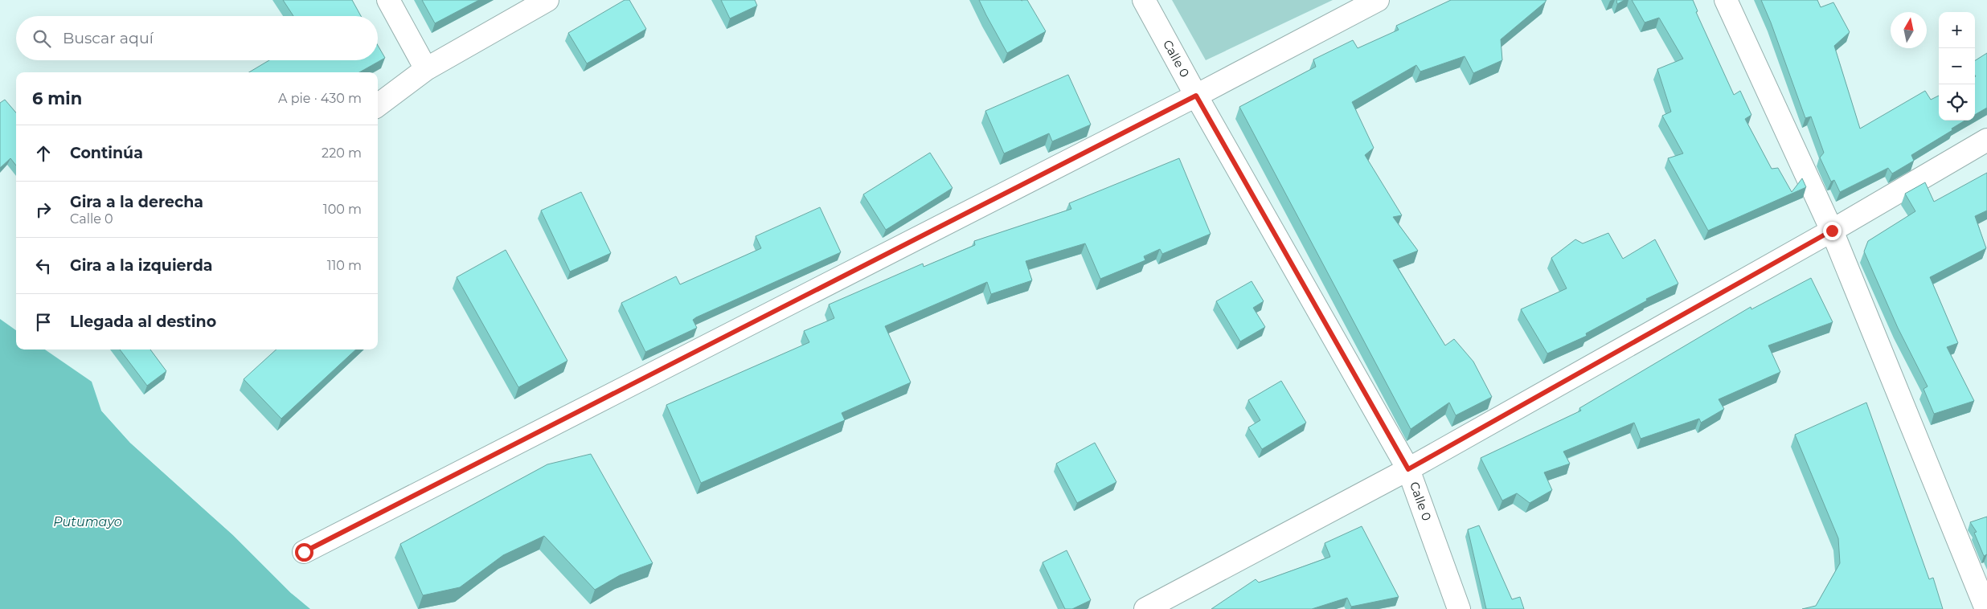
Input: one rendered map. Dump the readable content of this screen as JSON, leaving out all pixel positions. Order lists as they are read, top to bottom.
{
  "streets": {
    "street": ["Calle 0"]
  },
  "water": ["Putumayo"],
  "north": "top",
  "page": {
    "map_buttons": ["+", "−"],
    "search": "Buscar aquí",
    "heading": ["6 min", "A pie · 430 m"],
    "list": [
      ["Continúa", "220 m"],
      ["Gira a la derecha", "Calle 0", "100 m"],
      ["Gira a la izquierda", "110 m"],
      "Llegada al destino"
    ]
  }
}
